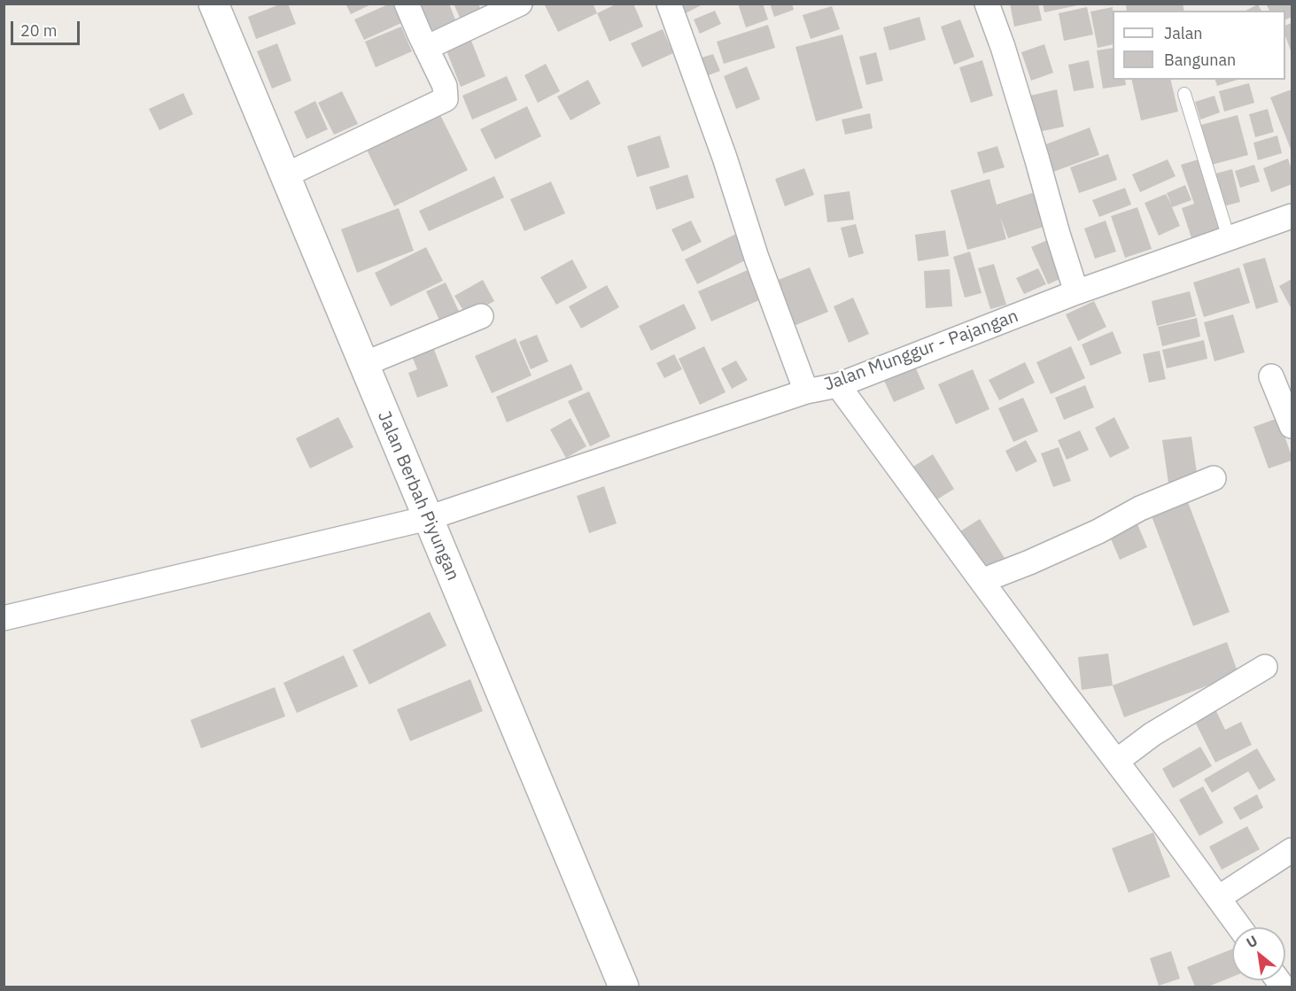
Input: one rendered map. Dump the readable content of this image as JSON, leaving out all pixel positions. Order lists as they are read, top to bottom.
{
  "streets": {
    "street": ["Jalan Munggur - Pajangan", "Jalan Berbah Piyungan"]
  },
  "crossings": [
    ["Jalan Munggur - Pajangan", "Jalan Berbah Piyungan"]
  ],
  "legend": ["Jalan", "Bangunan"],
  "scale_bar": "20 m",
  "north": "top left"
}
